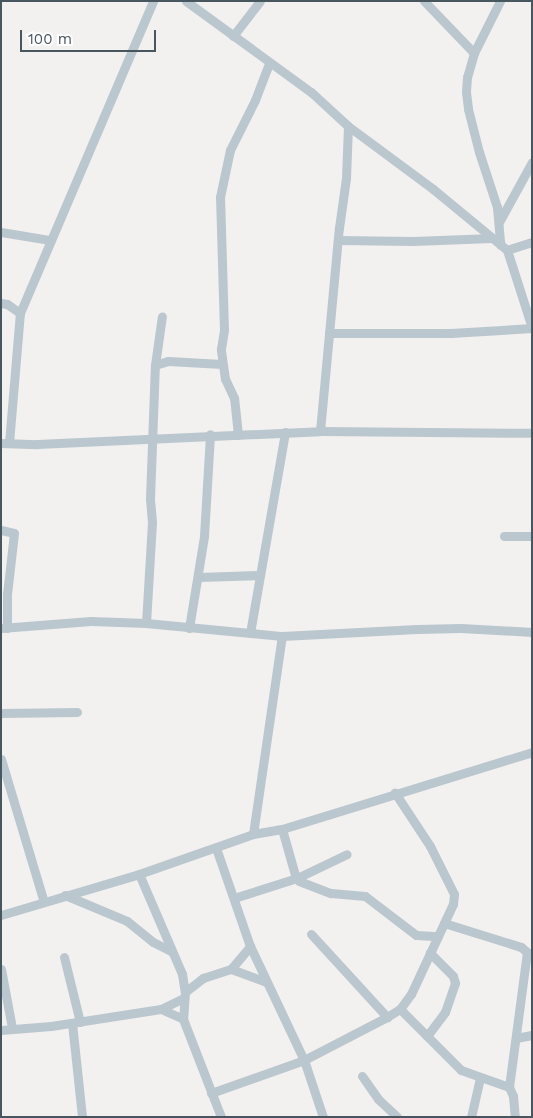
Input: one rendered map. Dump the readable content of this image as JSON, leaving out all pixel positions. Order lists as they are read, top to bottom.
{
  "scale_bar": "100 m"
}
